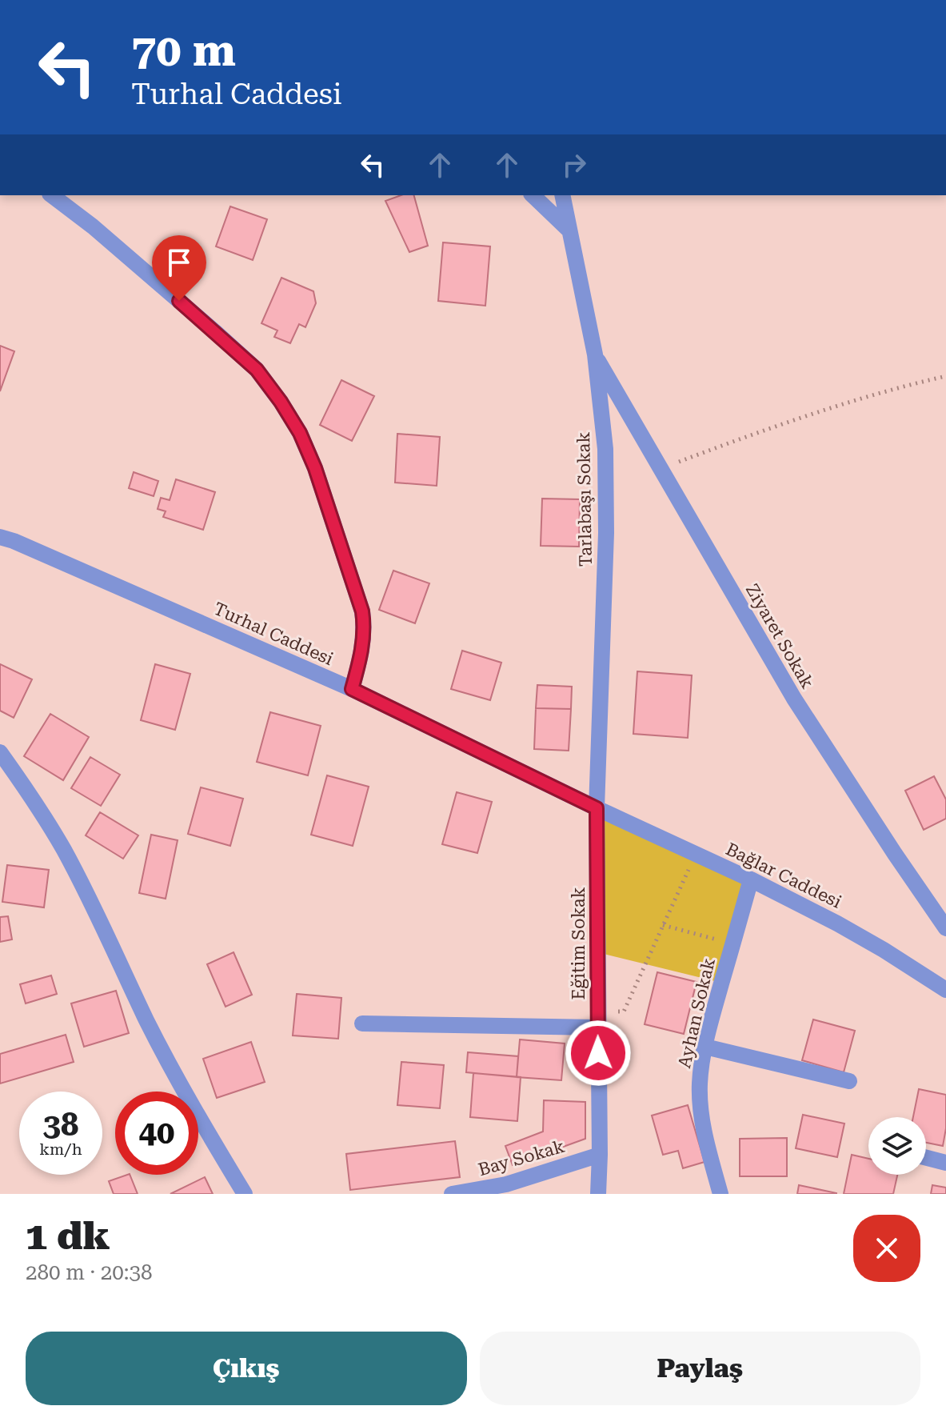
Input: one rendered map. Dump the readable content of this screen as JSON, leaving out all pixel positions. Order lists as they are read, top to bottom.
{
  "streets": {
    "street": [
      "Tarlabaşı Sokak",
      "Turhal Caddesi",
      "Ziyaret Sokak",
      "Bağlar Caddesi",
      "Eğitim Sokak",
      "Ayhan Sokak",
      "Bay Sokak"
    ]
  },
  "crossings": [
    ["Tarlabaşı Sokak", "Turhal Caddesi"],
    ["Tarlabaşı Sokak", "Ziyaret Sokak"],
    ["Tarlabaşı Sokak", "Bağlar Caddesi"],
    ["Tarlabaşı Sokak", "Eğitim Sokak"],
    ["Turhal Caddesi", "Bağlar Caddesi"],
    ["Turhal Caddesi", "Eğitim Sokak"],
    ["Bağlar Caddesi", "Eğitim Sokak"],
    ["Bağlar Caddesi", "Ayhan Sokak"],
    ["Eğitim Sokak", "Bay Sokak"]
  ],
  "page": {
    "turn": ["70 m", "Turhal Caddesi"],
    "speed": "38 km/h",
    "limit": "40",
    "heading": ["1 dk", "280 m · 20:38"],
    "buttons": ["Çıkış", "Paylaş"]
  }
}
